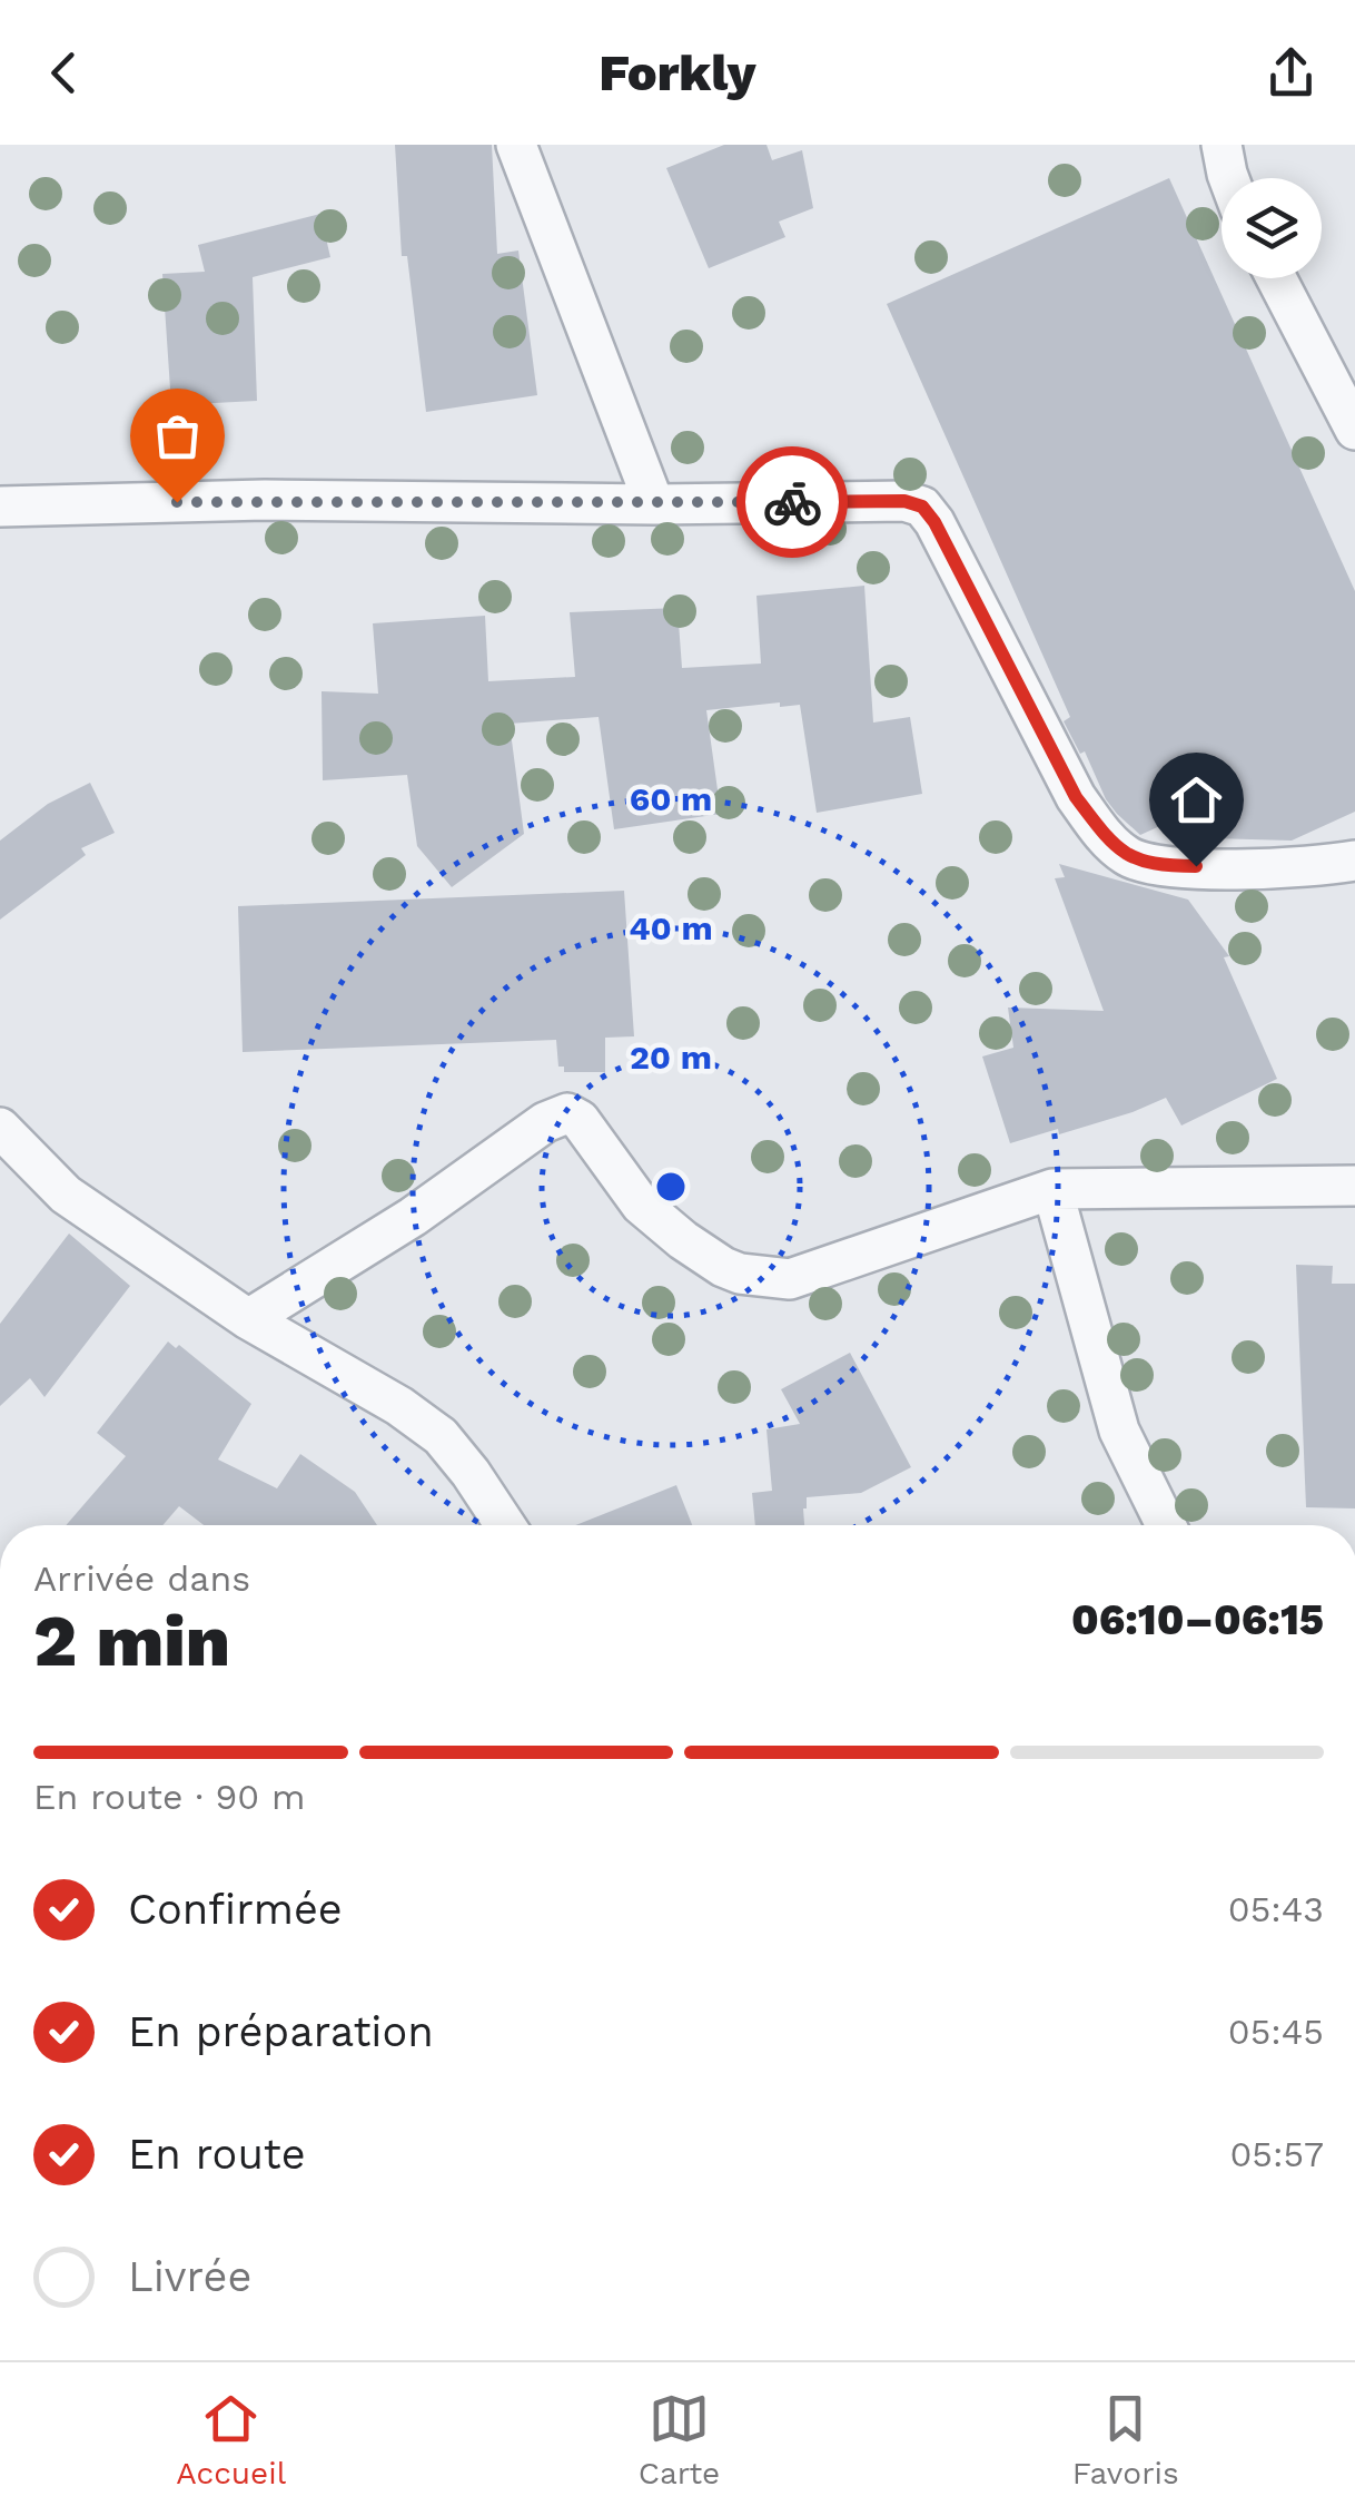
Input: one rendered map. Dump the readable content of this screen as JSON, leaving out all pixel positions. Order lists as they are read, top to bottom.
{
  "page": {
    "header": "Forkly",
    "heading": ["2 min", "Arrivée dans", "06:10–06:15"],
    "bar": "En route · 90 m",
    "list": [
      ["Confirmée", "05:43"],
      ["En préparation", "05:45"],
      ["En route", "05:57"],
      "Livrée"
    ],
    "tabs": ["Accueil", "Carte", "Favoris"]
  },
  "rings": ["60 m", "40 m", "20 m"]
}
